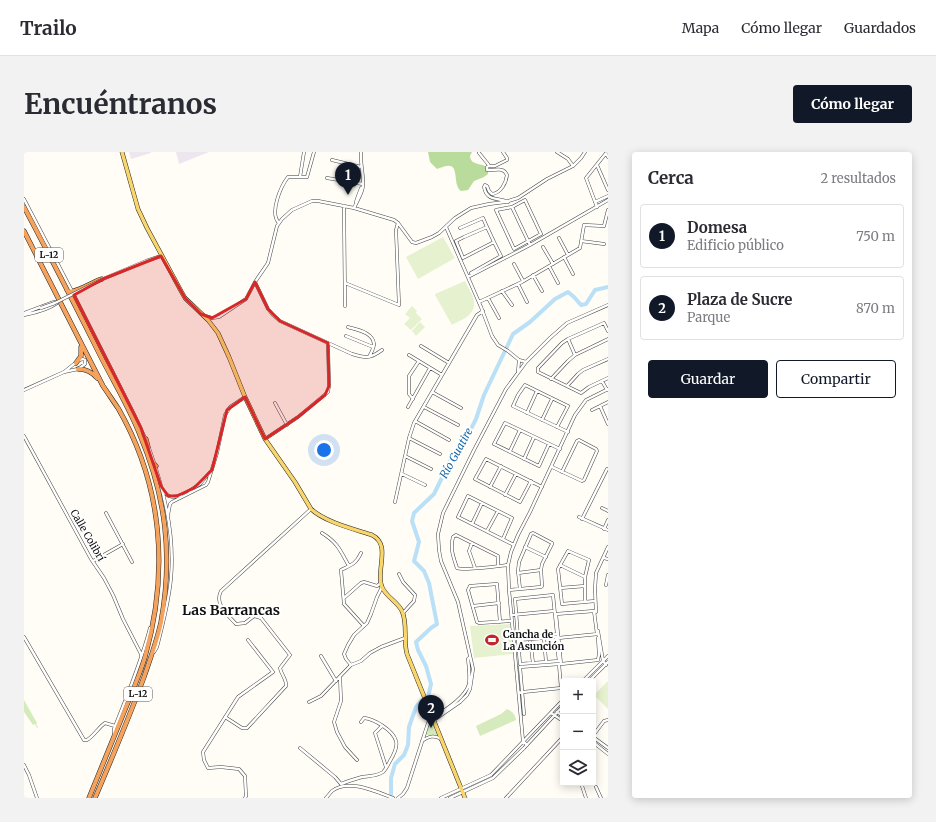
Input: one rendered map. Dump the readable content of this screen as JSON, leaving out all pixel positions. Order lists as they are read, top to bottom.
{
  "streets": {
    "highway": ["L-12"],
    "street": ["Calle Colibrí"]
  },
  "crossings": [
    ["L-12", "Calle Colibrí"]
  ],
  "districts": ["Las Barrancas"],
  "water": ["Río Guatire"],
  "places": {
    "sports": ["Cancha de La Asunción"]
  },
  "page": {
    "header": "Trailo",
    "nav": ["Mapa", "Cómo llegar", "Guardados"],
    "buttons": [
      "Cómo llegar",
      ["Guardar", "Compartir"]
    ],
    "title": "Encuéntranos",
    "heading": ["Cerca", "2 resultados"],
    "pins": ["1", "2"],
    "list": [
      {
        "mark": "1",
        "name": "Domesa",
        "note": "Edificio público",
        "value": "750 m"
      },
      {
        "mark": "2",
        "name": "Plaza de Sucre",
        "note": "Parque",
        "value": "870 m"
      }
    ],
    "map_buttons": ["+", "−"]
  }
}
